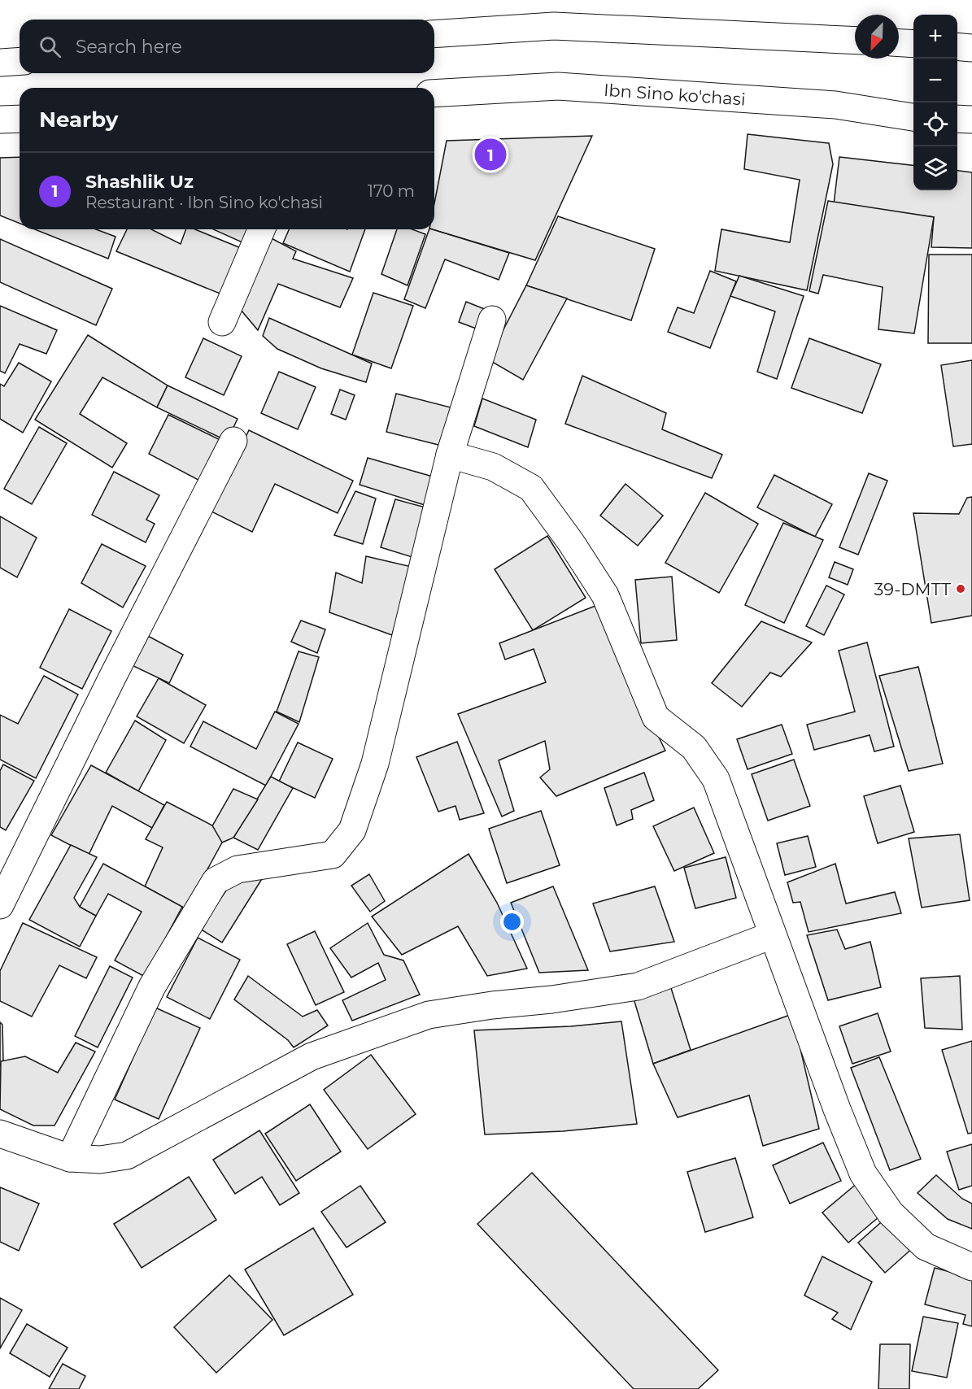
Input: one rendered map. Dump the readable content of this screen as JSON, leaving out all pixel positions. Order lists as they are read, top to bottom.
{
  "streets": {
    "street": ["Ibn Sino ko'chasi"]
  },
  "places": ["39-DMTT"],
  "north": "bottom left",
  "page": {
    "map_buttons": ["+", "−"],
    "search": "Search here",
    "heading": "Nearby",
    "pins": "1",
    "list": [
      {
        "mark": "1",
        "name": "Shashlik Uz",
        "note": "Restaurant · Ibn Sino ko'chasi",
        "value": "170 m"
      }
    ]
  }
}
